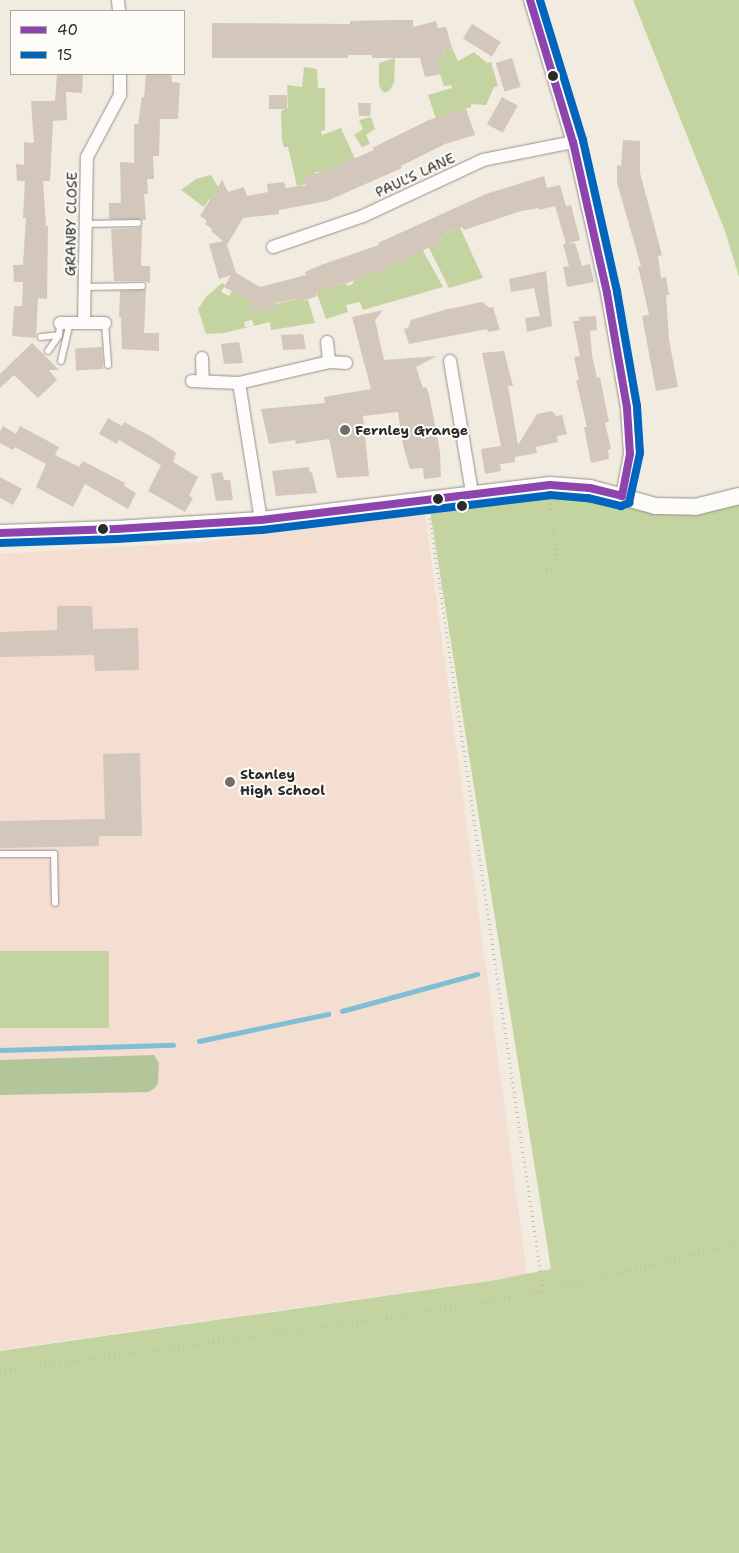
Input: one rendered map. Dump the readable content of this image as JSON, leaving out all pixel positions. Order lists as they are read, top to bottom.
{
  "streets": {
    "street": ["PAUL'S LANE", "GRANBY CLOSE"]
  },
  "places": ["Fernley Grange", "Stanley High School"],
  "lines": ["transit line 40", "transit line 15"],
  "legend": ["40", "15"]
}
